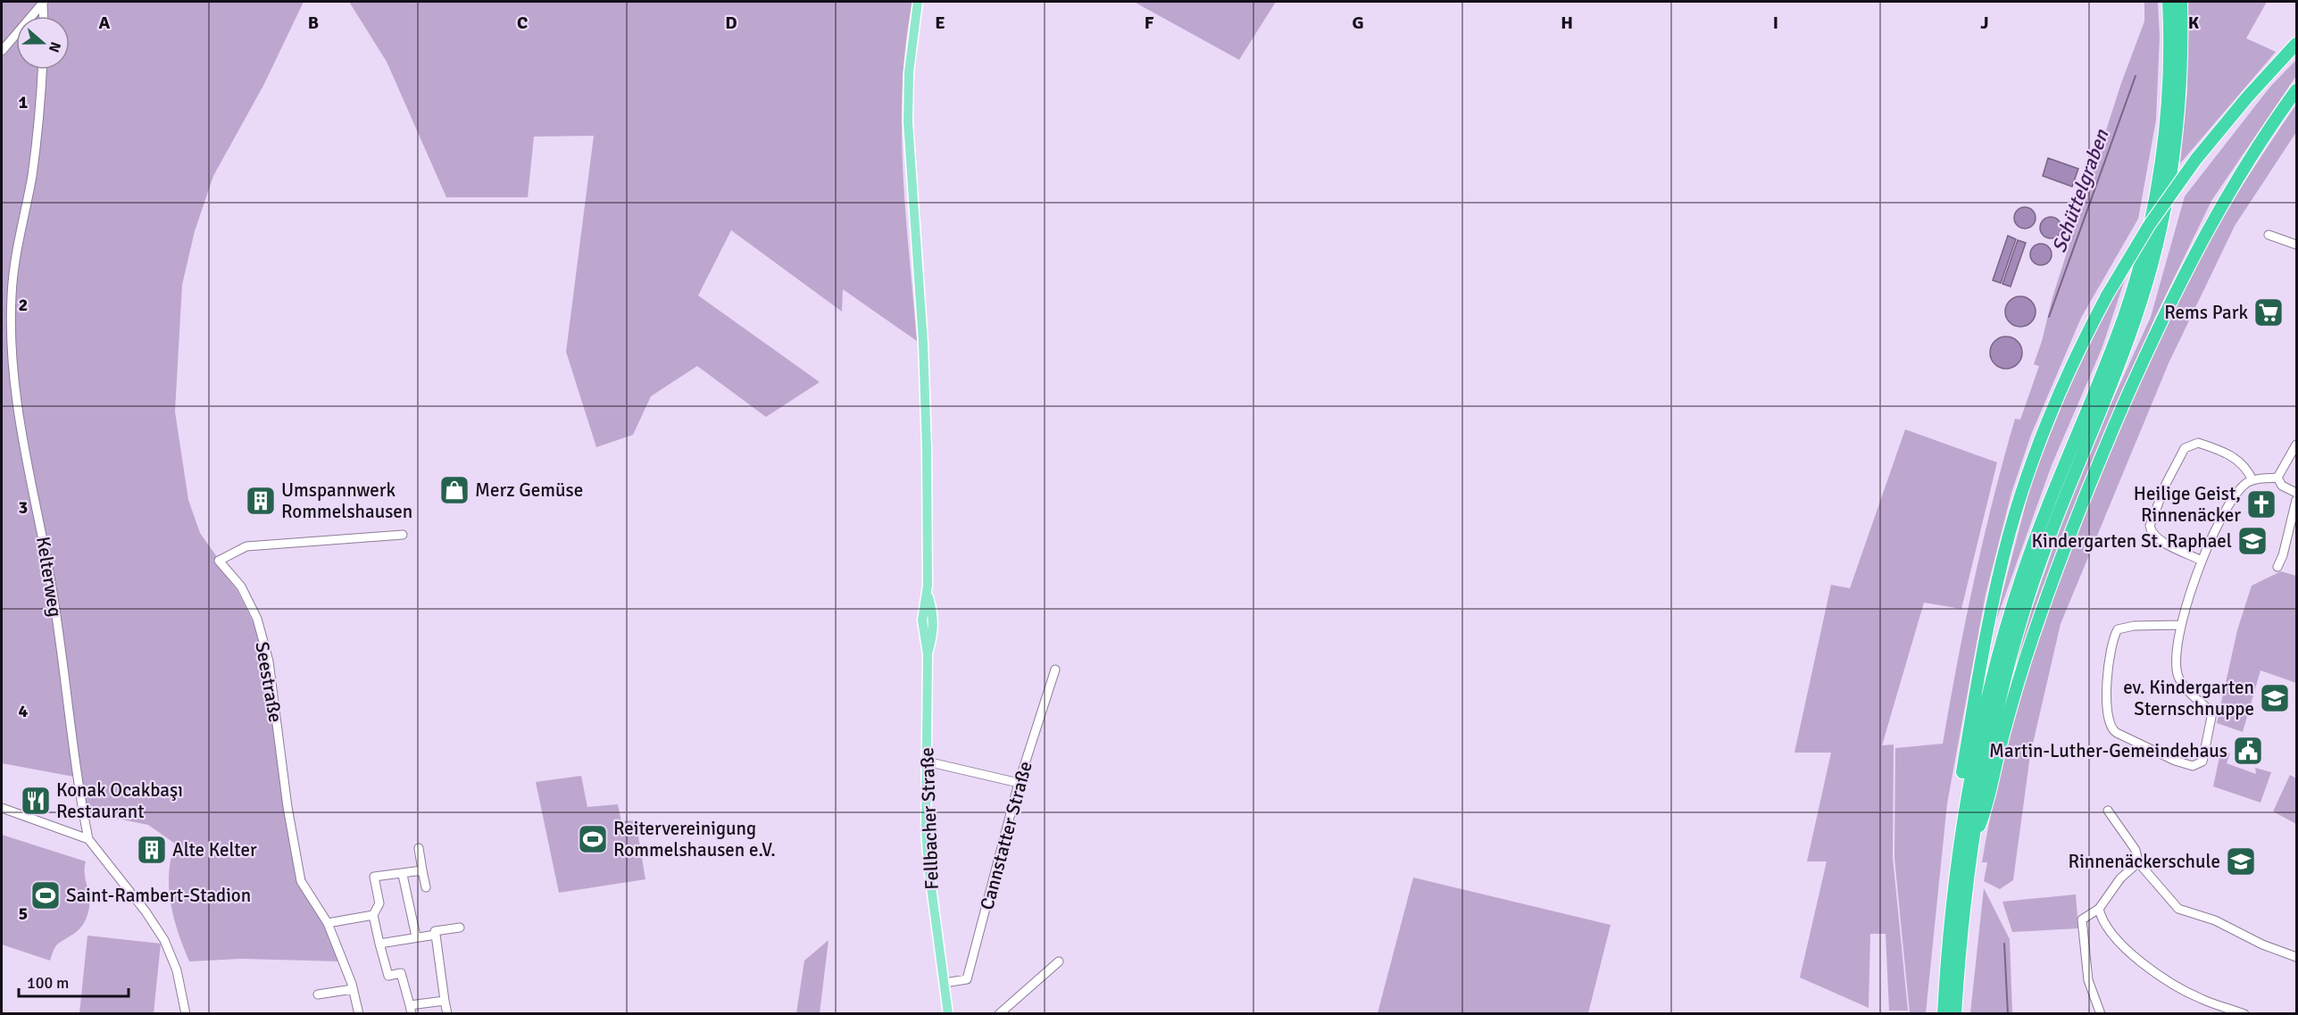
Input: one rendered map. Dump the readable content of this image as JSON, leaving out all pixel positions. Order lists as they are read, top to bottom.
{
  "streets": {
    "main road": ["Fellbacher Straße"],
    "street": ["Kelterweg", "Seestraße", "Cannstatter Straße"]
  },
  "crossings": [
    ["Fellbacher Straße", "Cannstatter Straße"]
  ],
  "water": ["Schüttelgraben"],
  "places": {
    "supermarket": ["Rems Park"],
    "shop": ["Merz Gemüse"],
    "building": ["Umspannwerk Rommelshausen", "Alte Kelter"],
    "church": ["Heilige Geist, Rinnenäcker"],
    "school or university": ["Kindergarten St. Raphael", "ev. Kindergarten Sternschnuppe", "Rinnenäckerschule"],
    "public building": ["Martin-Luther-Gemeindehaus"],
    "restaurant": ["Konak Ocakbaşı Restaurant"],
    "sports": ["Reitervereinigung Rommelshausen e.V.", "Saint-Rambert-Stadion"]
  },
  "scale_bar": "100 m",
  "north": "right",
  "grid": {
    "columns": [
      "A",
      "B",
      "C",
      "D",
      "E",
      "F",
      "G",
      "H",
      "I",
      "J",
      "K"
    ],
    "rows": [
      "1",
      "2",
      "3",
      "4",
      "5"
    ]
  }
}
